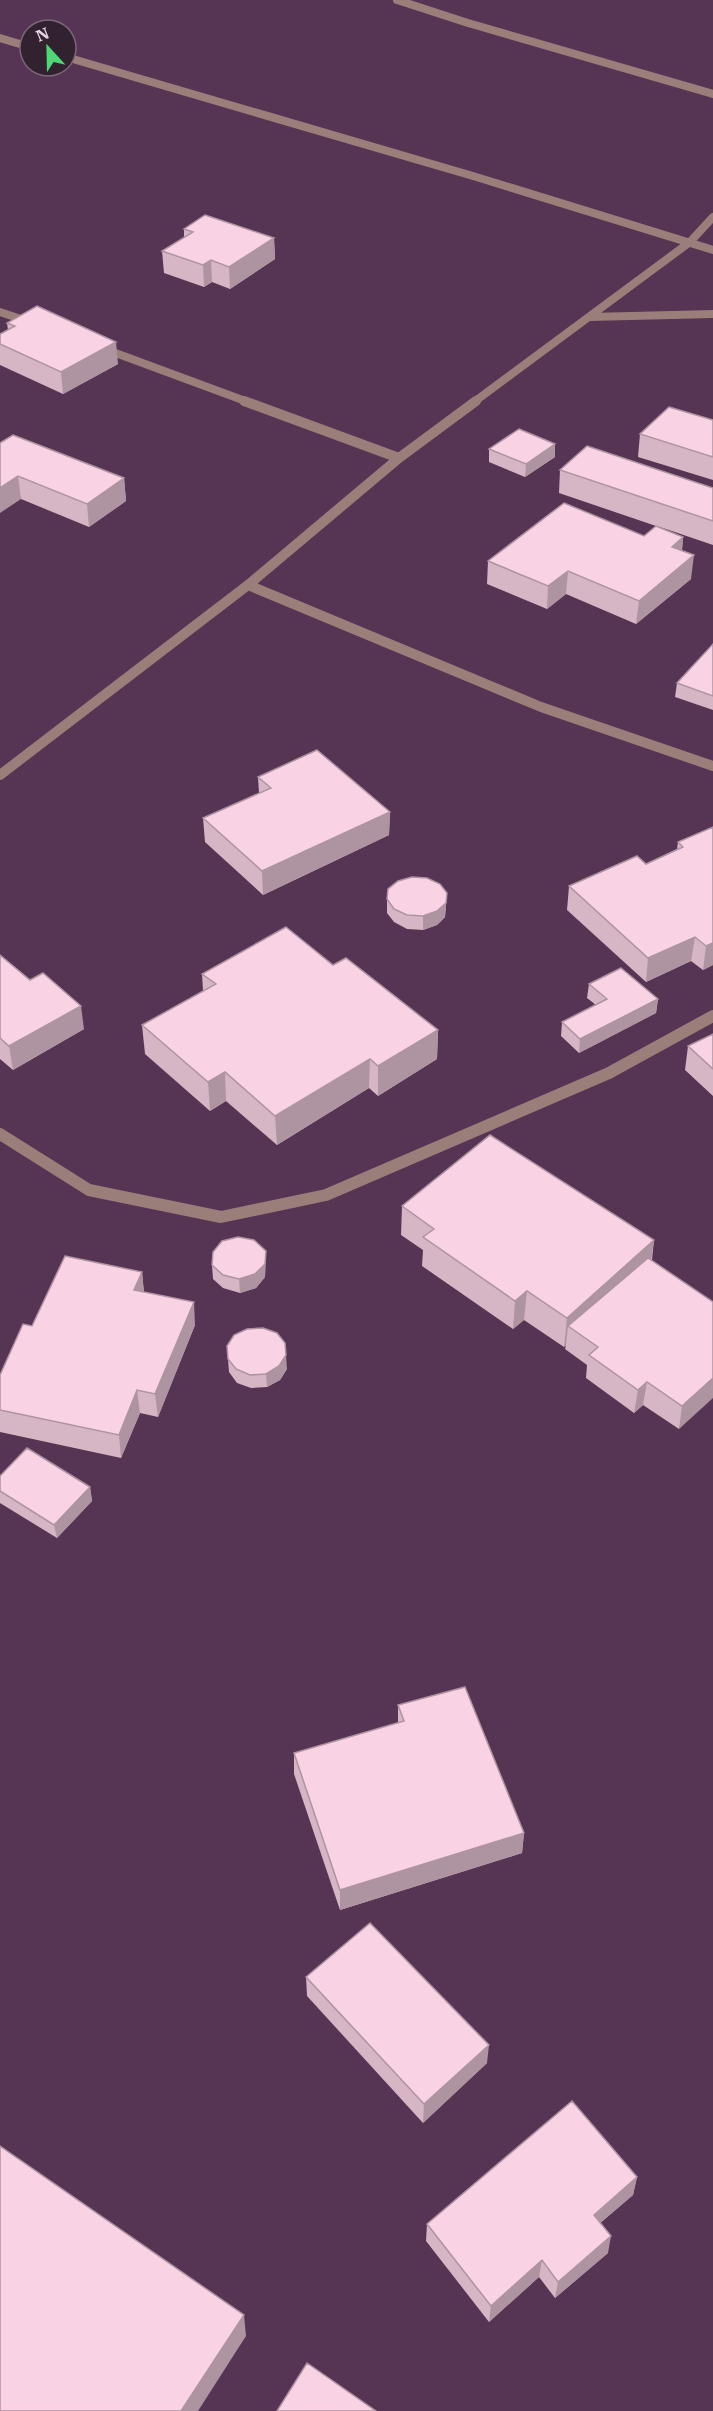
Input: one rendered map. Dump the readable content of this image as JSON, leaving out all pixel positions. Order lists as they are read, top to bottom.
{
  "north": "top"
}
